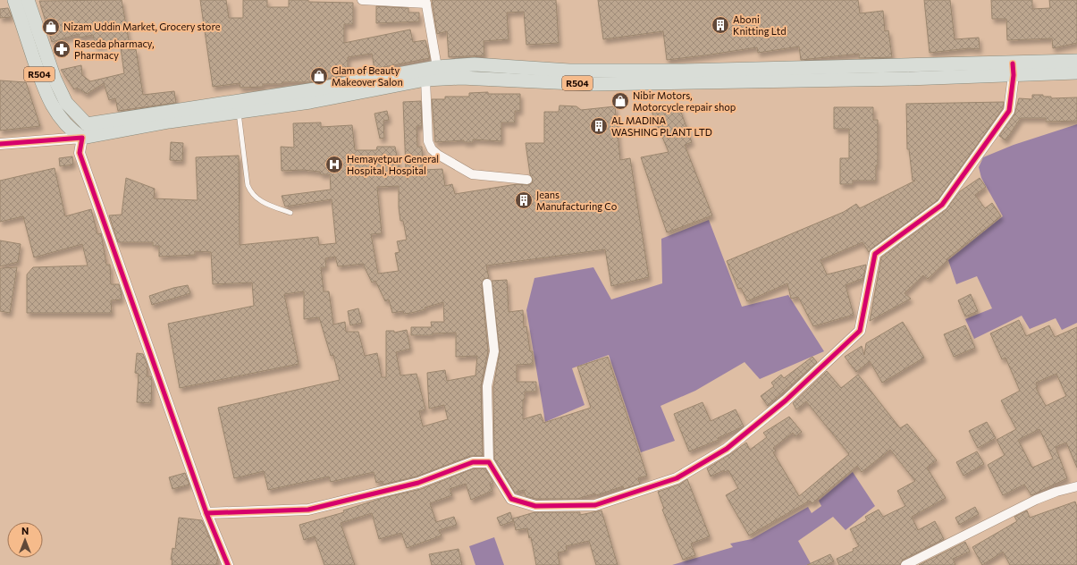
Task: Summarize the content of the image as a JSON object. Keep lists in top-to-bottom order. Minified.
{"streets":{"main road":["R504"]},"places":{"building":["Aboni Knitting Ltd","AL MADINA WASHING PLANT LTD","Jeans Manufacturing Co"],"shop":["Nizam Uddin Market, Grocery store","Glam of Beauty Makeover Salon","Nibir Motors, Motorcycle repair shop"],"pharmacy":["Raseda pharmacy, Pharmacy"],"hospital":["Hemayetpur General Hospital, Hospital"]},"north":"top"}
